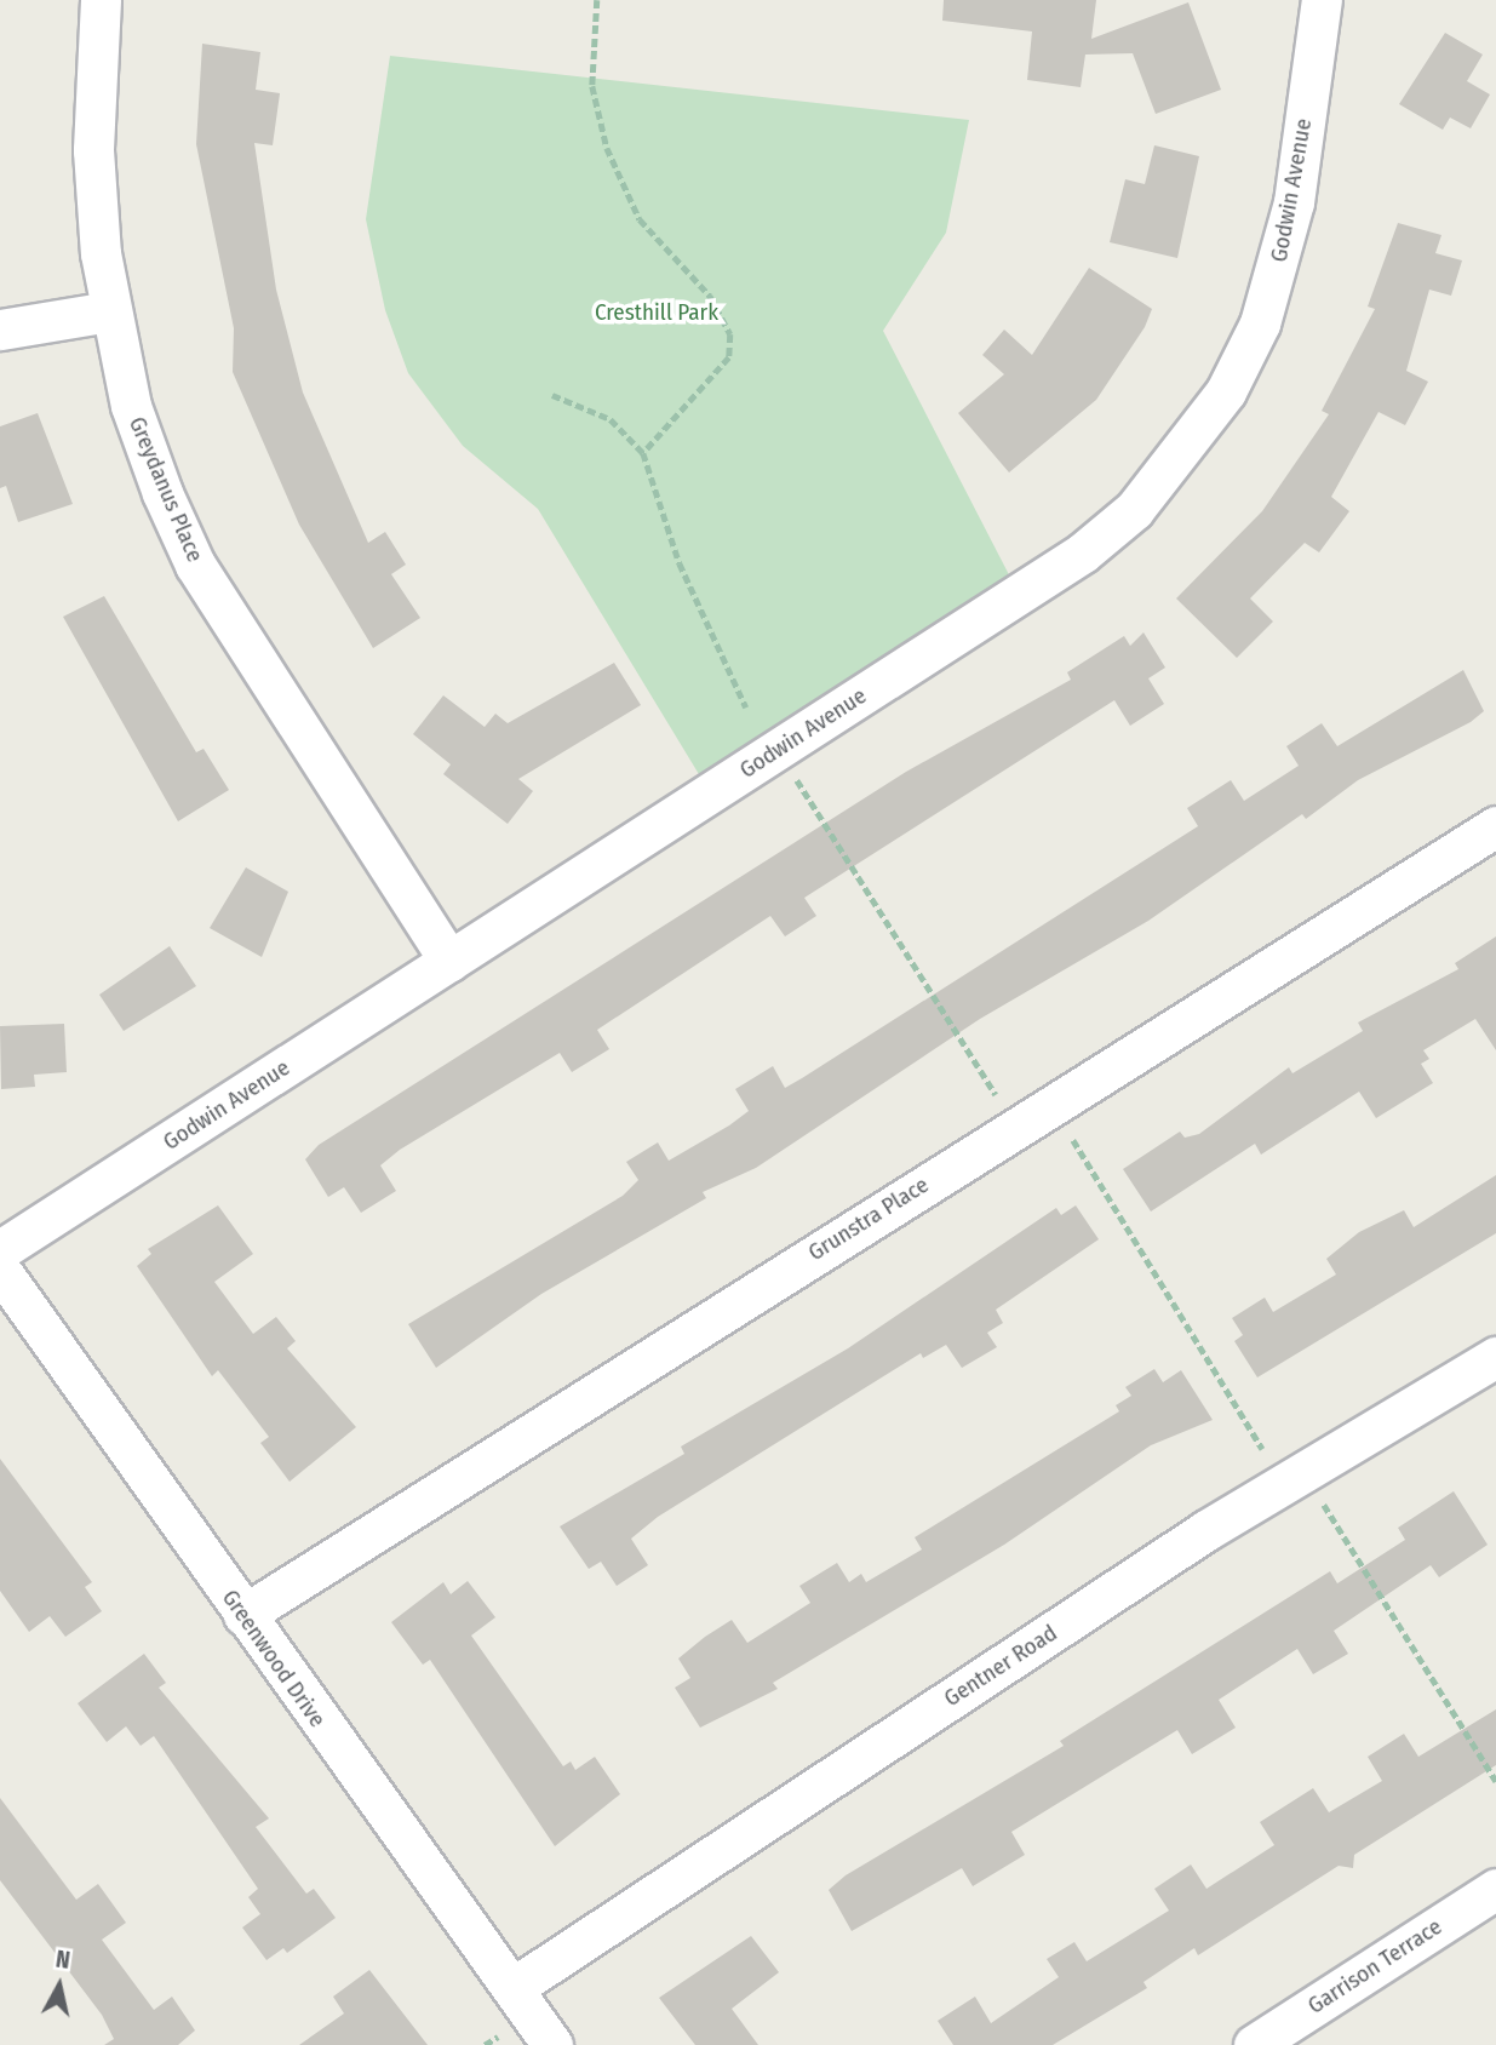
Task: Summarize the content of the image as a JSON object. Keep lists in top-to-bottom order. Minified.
{"streets":{"street":["Godwin Avenue","Greydanus Place","Grunstra Place","Greenwood Drive","Gentner Road","Garrison Terrace"]},"crossings":[["Godwin Avenue","Greydanus Place"],["Grunstra Place","Greenwood Drive"],["Greenwood Drive","Gentner Road"]],"parks":["Cresthill Park"],"north":"top"}
